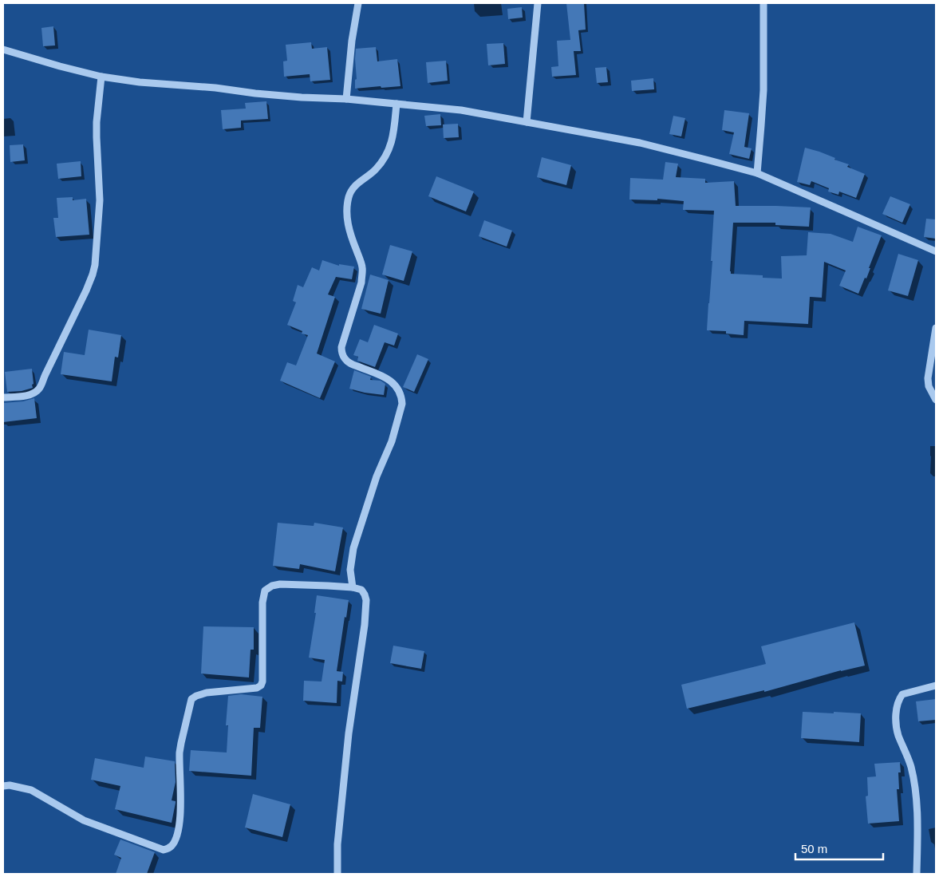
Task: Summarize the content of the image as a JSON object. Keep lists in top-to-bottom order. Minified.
{"scale_bar":"50 m"}
